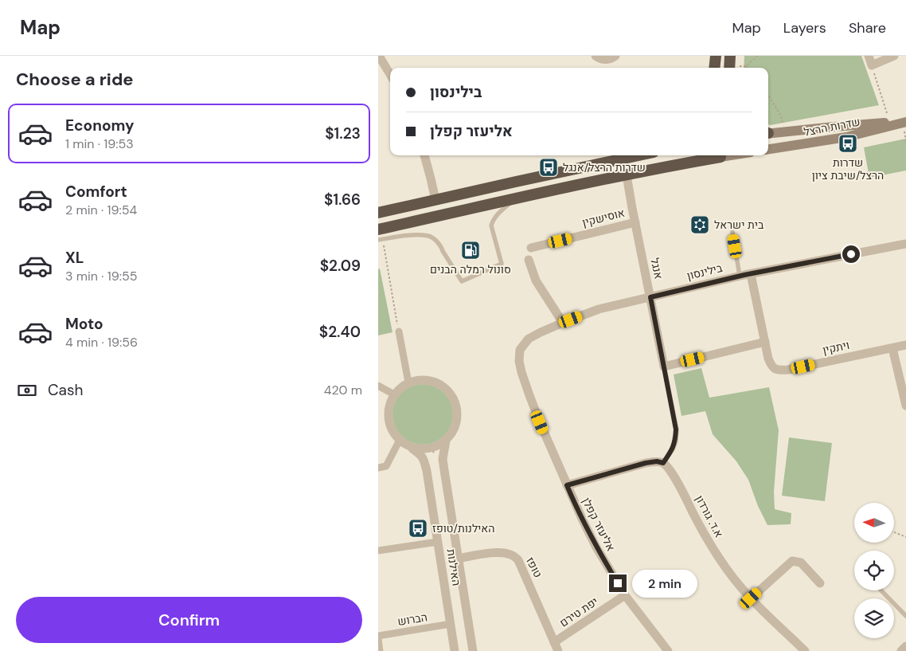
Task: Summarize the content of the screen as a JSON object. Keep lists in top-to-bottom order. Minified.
{"streets":{"main road":["שדרות הרצל"],"street":["אוסישקין","אנגל","בילינסון","ויתקין","א.ד. גורדון","אליעזר קפלן","האילנות","טופז","יפת טירם","הברוש"]},"crossings":[["אוסישקין","אנגל"],["אנגל","בילינסון"],["אנגל","א.ד. גורדון"],["בילינסון","ויתקין"],["בילינסון","אליעזר קפלן"],["אליעזר קפלן","יפת טירם"],["האילנות","טופז"],["האילנות","הברוש"],["טופז","יפת טירם"]],"places":{"bus stop":["שדרות הרצל/שיבת ציון","שדרות הרצל/אנגל","האילנות/טופז"],"synagogue":["בית ישראל"],"fuel station":["סונול רמלה הבנים"]},"north":"left","page":{"header":"Map","nav":["Map","Layers","Share"],"heading":"Choose a ride","banner":["בילינסון","אליעזר קפלן"],"list":[{"name":"Economy","note":"1 min · 19:53","value":"$1.23"},{"name":"Comfort","note":"2 min · 19:54","value":"$1.66"},{"name":"XL","note":"3 min · 19:55","value":"$2.09"},{"name":"Moto","note":"4 min · 19:56","value":"$2.40"}],"pay":["Cash","420 m"],"bubble":"2 min","buttons":"Confirm"}}
